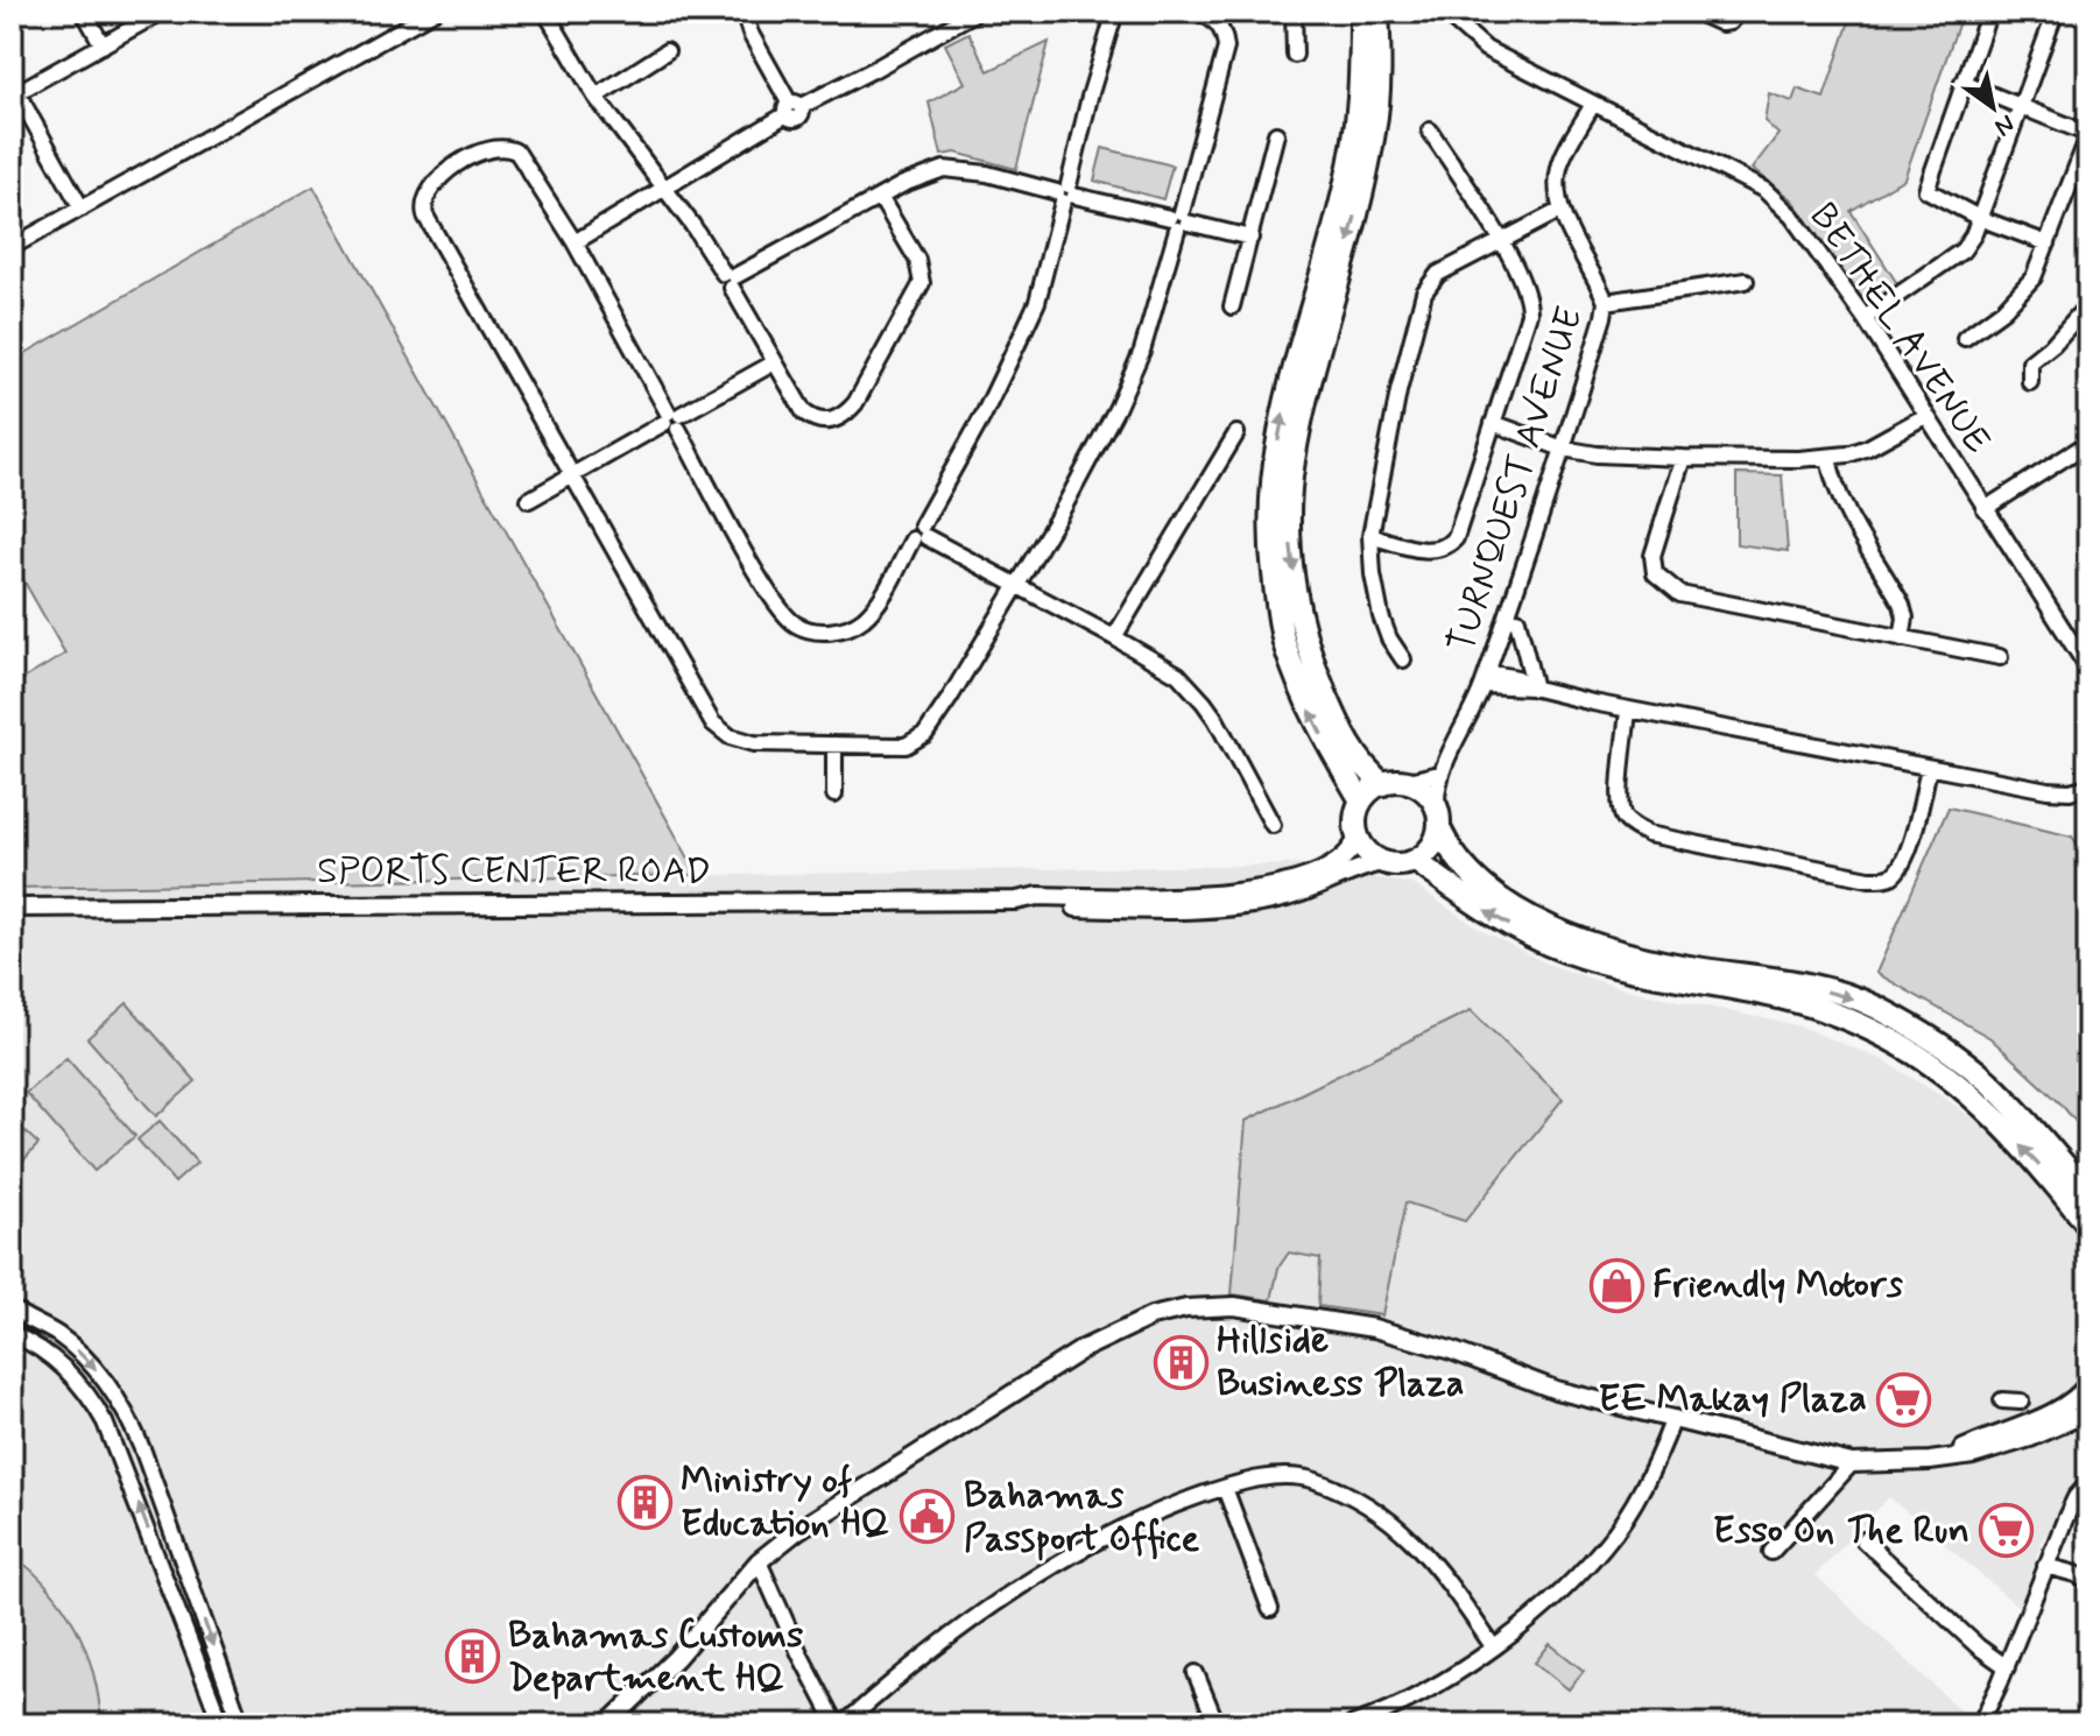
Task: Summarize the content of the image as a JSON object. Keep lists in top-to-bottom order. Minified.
{"streets":{"main road":["SPORTS CENTER ROAD"],"street":["BETHEL AVENUE","TURNQUEST AVENUE"]},"crossings":[["BETHEL AVENUE","TURNQUEST AVENUE"]],"places":{"shop":["Friendly Motors"],"building":["Hillside Business Plaza","Ministry of Education HQ","Bahamas Customs Department HQ"],"supermarket":["EE Makay Plaza","Esso On The Run"],"public building":["Bahamas Passport Office"]},"north":"bottom right"}
